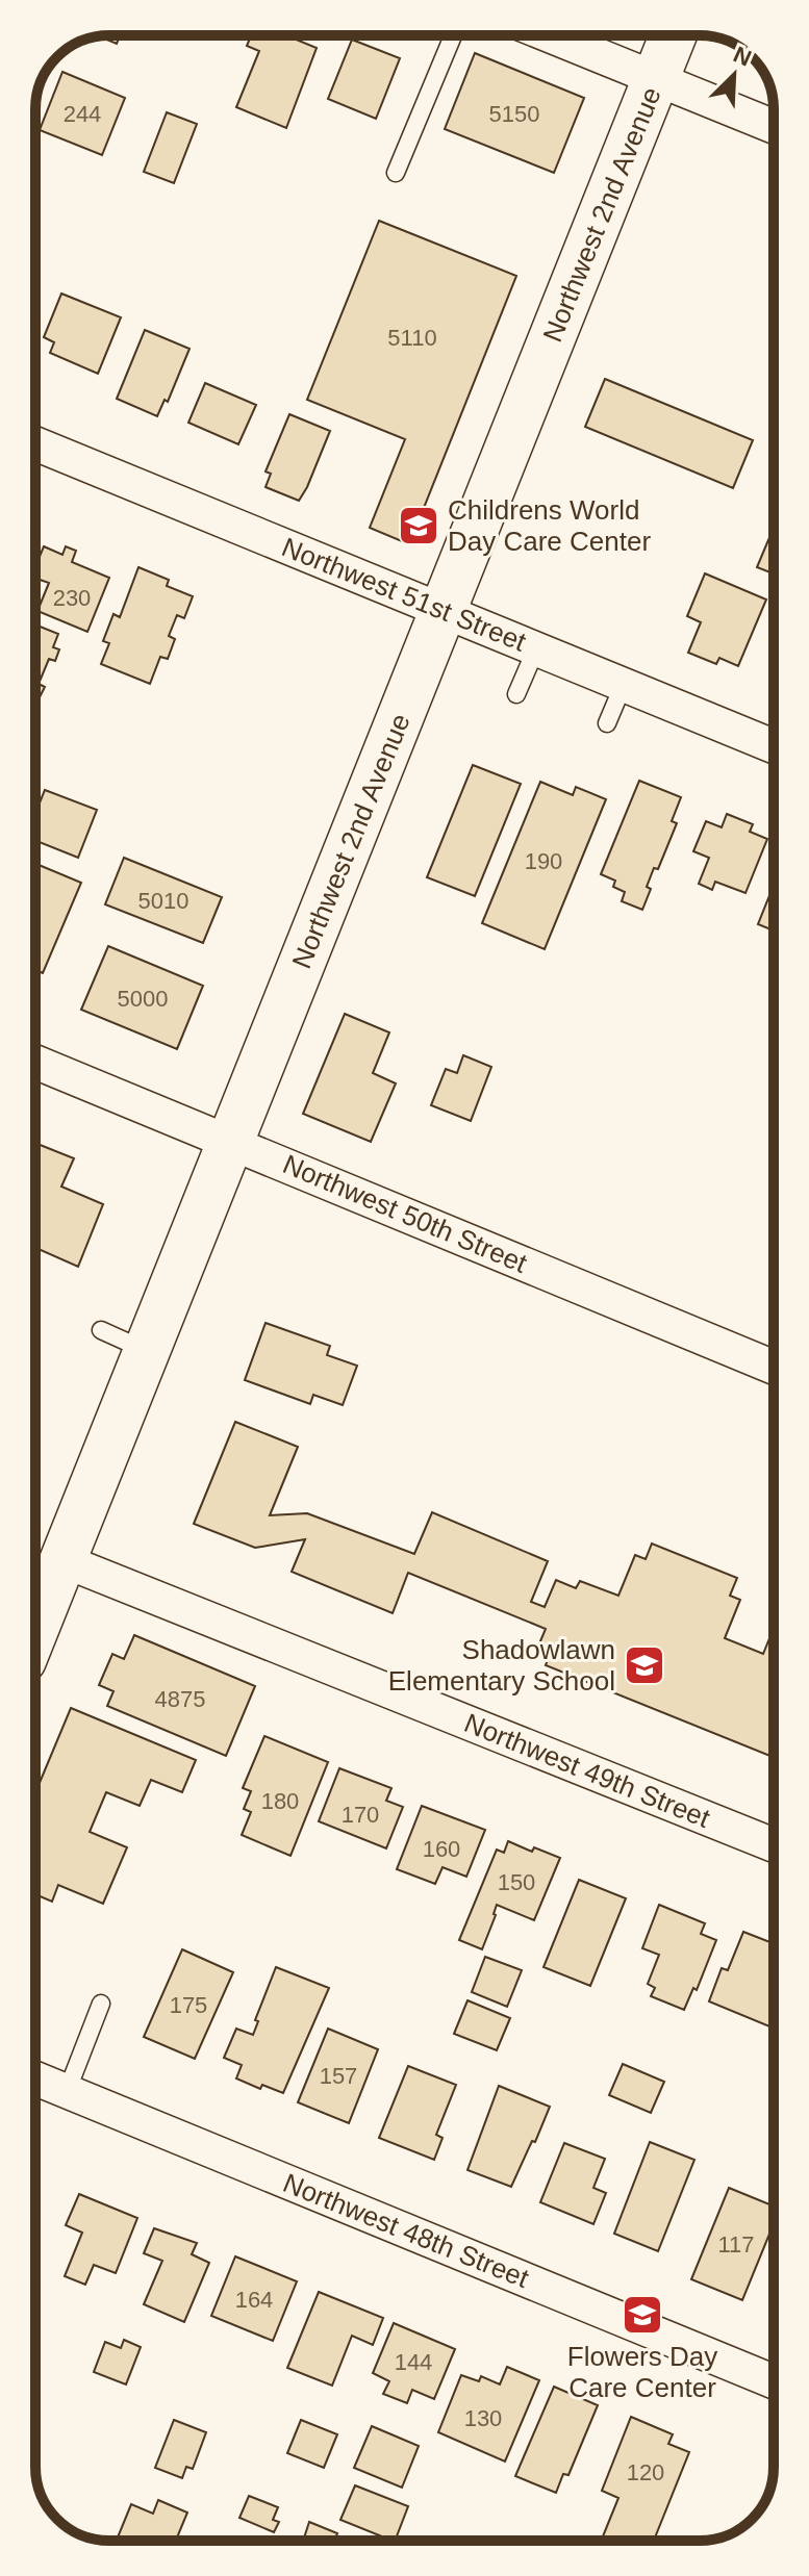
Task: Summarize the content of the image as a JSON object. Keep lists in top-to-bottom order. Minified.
{"streets":{"street":["Northwest 2nd Avenue","Northwest 51st Street","Northwest 50th Street","Northwest 49th Street","Northwest 48th Street"]},"crossings":[["Northwest 2nd Avenue","Northwest 51st Street"],["Northwest 2nd Avenue","Northwest 50th Street"],["Northwest 2nd Avenue","Northwest 49th Street"]],"places":{"school or university":["Childrens World Day Care Center","Shadowlawn Elementary School","Flowers Day Care Center"]},"house_numbers":["244","5150","5110","230","190","5010","5000","4875","180","170","160","150","175","157","117","164","144","130","120"],"north":"top right"}
